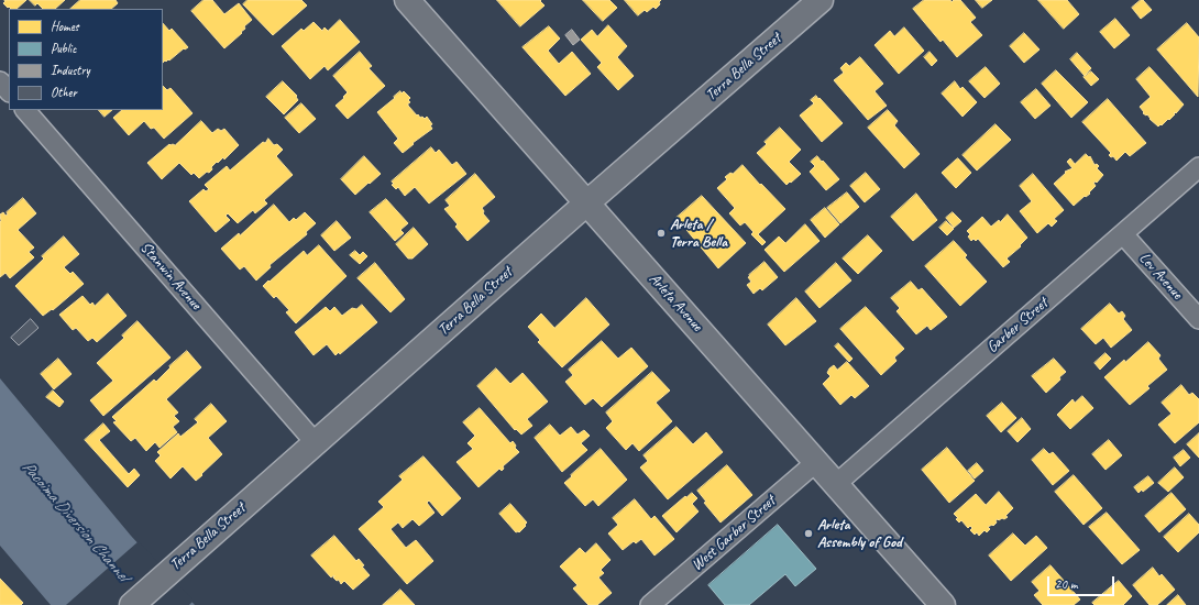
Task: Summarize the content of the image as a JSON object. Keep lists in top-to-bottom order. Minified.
{"streets":{"main road":["Terra Bella Street","Arleta Avenue"],"street":["Stanwin Avenue","Lev Avenue","Garber Street","West Garber Street"]},"crossings":[["Terra Bella Street","Stanwin Avenue"],["Terra Bella Street","Arleta Avenue"],["Lev Avenue","Garber Street"],["Arleta Avenue","Garber Street"],["Arleta Avenue","West Garber Street"]],"water":["Pacoima Diversion Channel"],"places":["Arleta / Terra Bella","Arleta Assembly of God"],"legend":["Homes","Public","Industry","Other"],"scale_bar":"20 m"}
